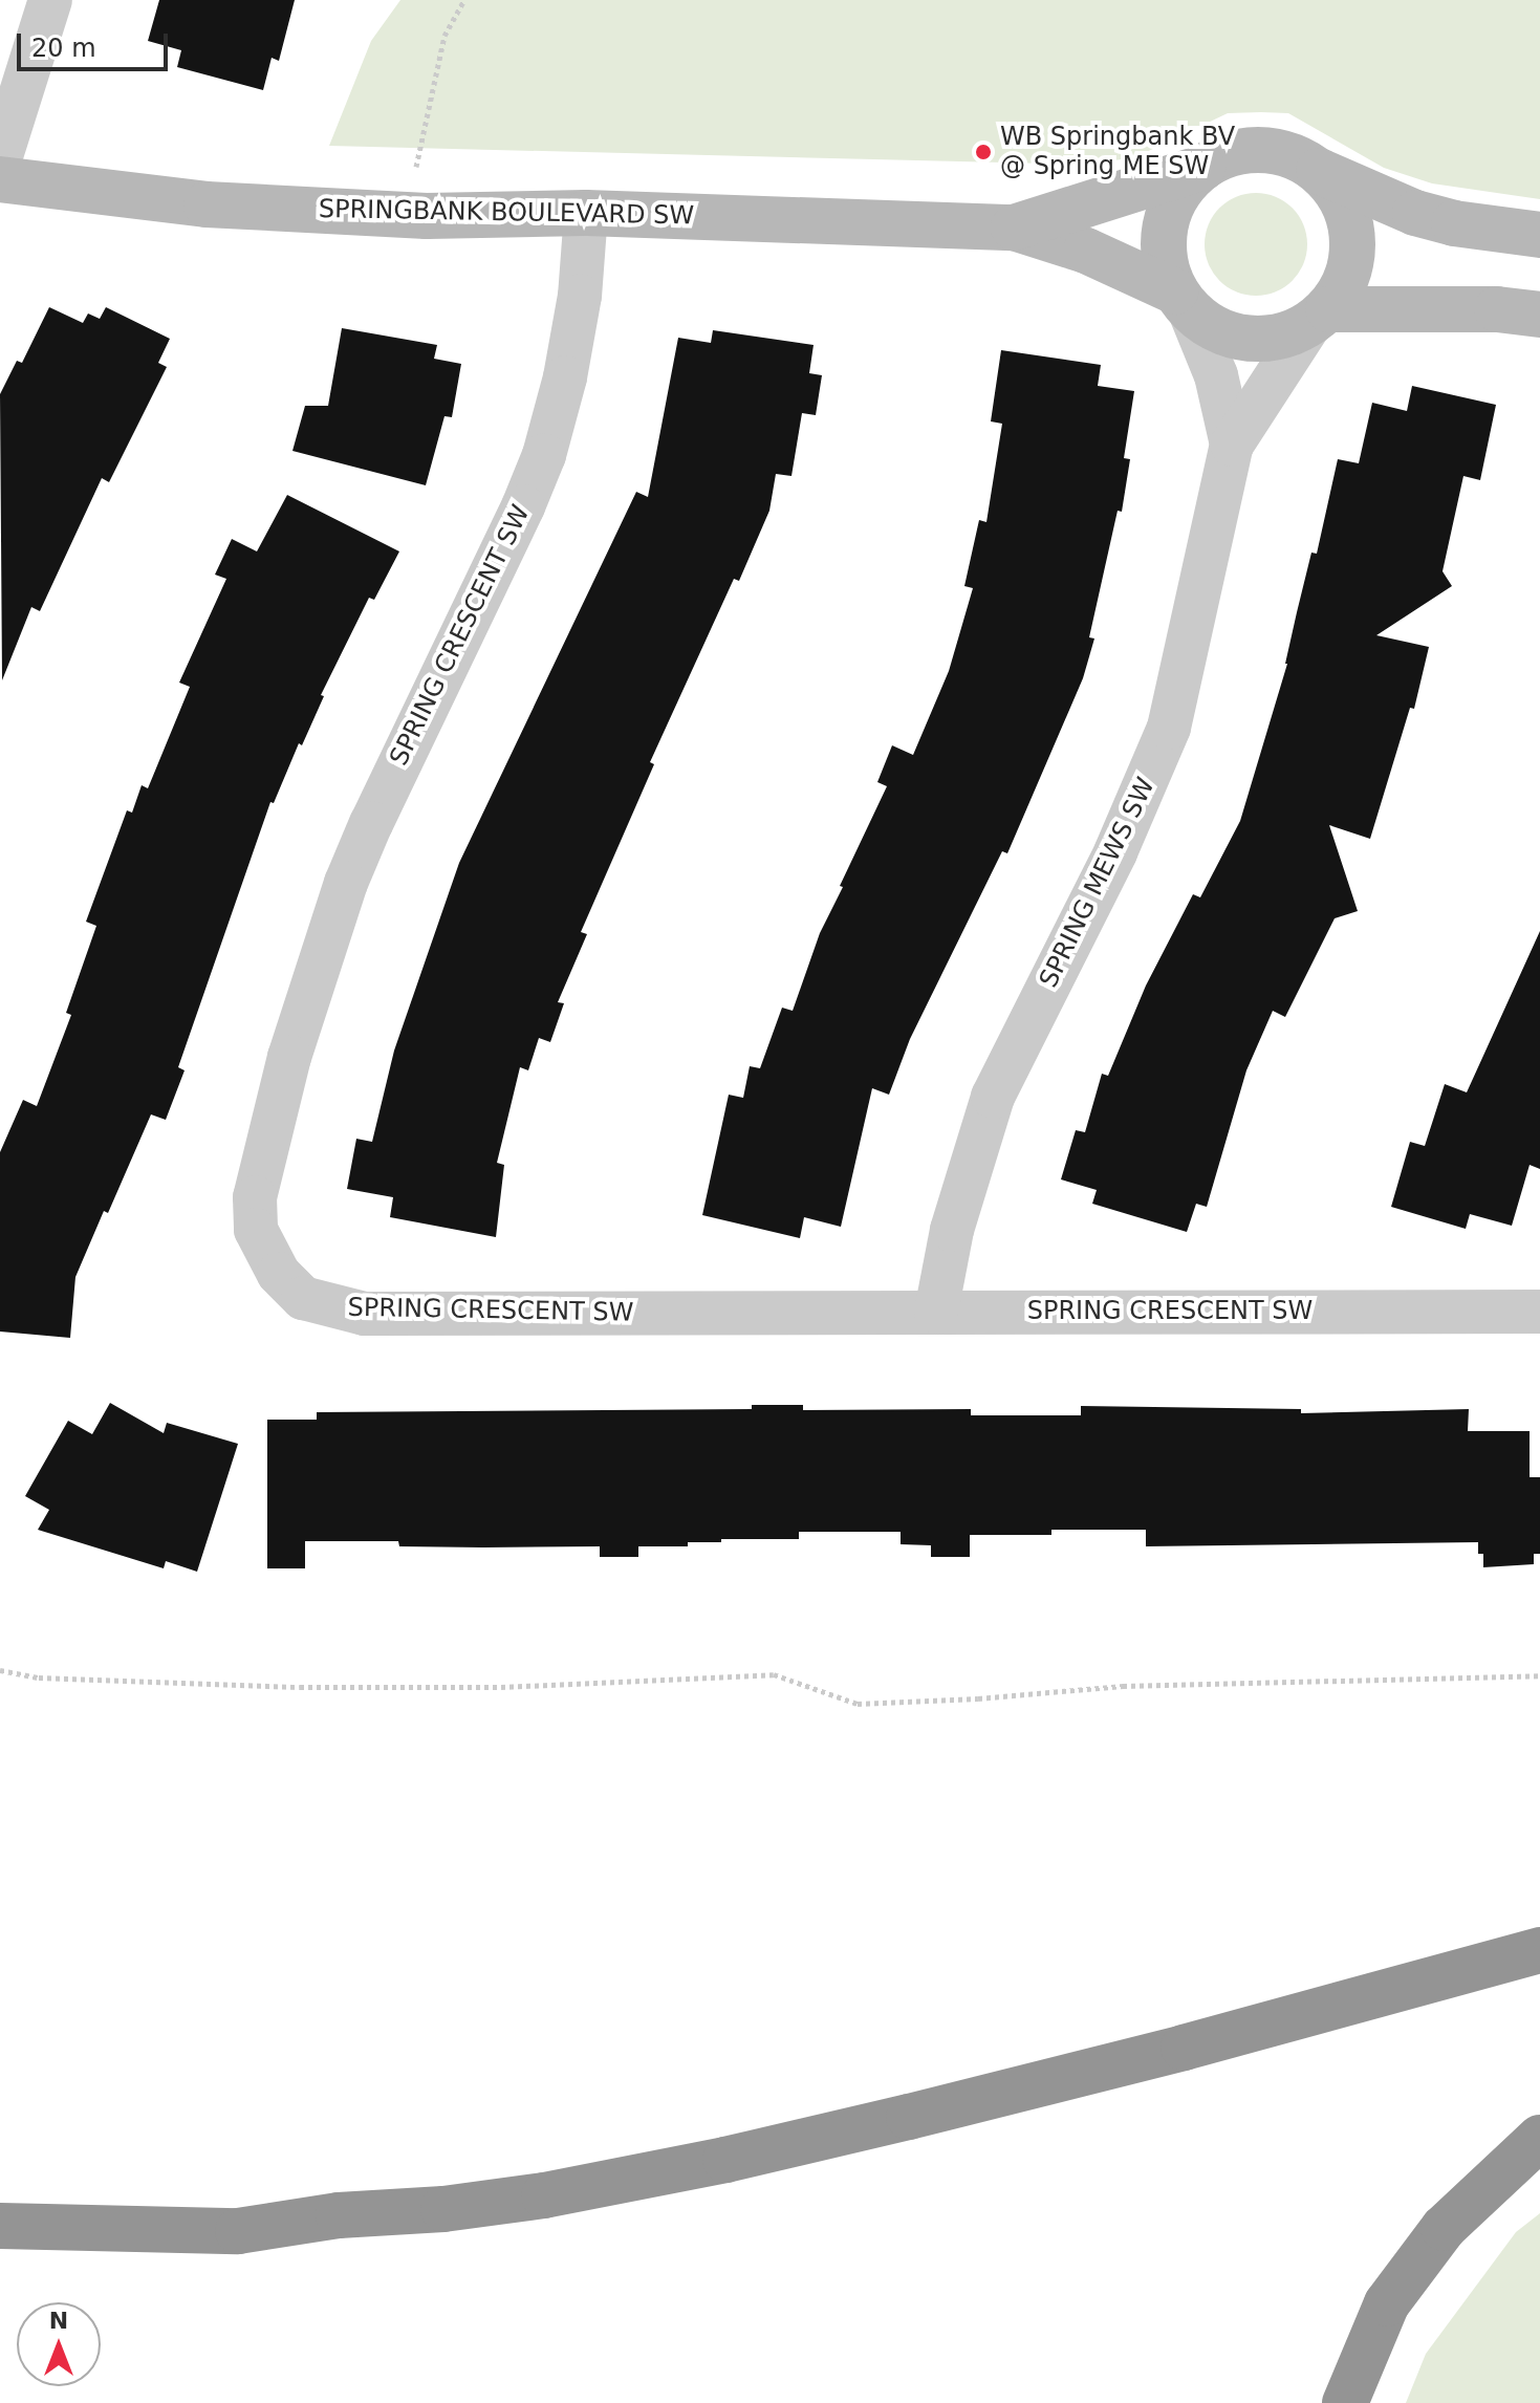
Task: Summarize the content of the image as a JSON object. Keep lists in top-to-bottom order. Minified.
{"streets":{"street":["SPRINGBANK BOULEVARD SW","SPRING CRESCENT SW","SPRING MEWS SW"]},"crossings":[["SPRINGBANK BOULEVARD SW","SPRING CRESCENT SW"],["SPRINGBANK BOULEVARD SW","SPRING MEWS SW"],["SPRING CRESCENT SW","SPRING MEWS SW"]],"places":["WB Springbank BV @ Spring ME SW"],"scale_bar":"20 m","north":"top"}
